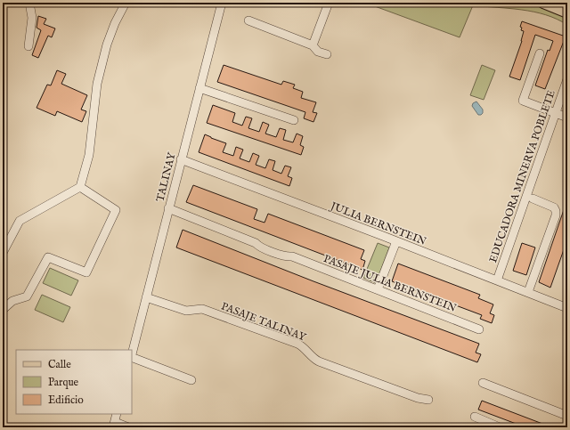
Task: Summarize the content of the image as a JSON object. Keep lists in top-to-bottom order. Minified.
{"streets":{"street":["EDUCADORA MINERVA POBLETE","TALINAY","JULIA BERNSTEIN","PASAJE JULIA BERNSTEIN","PASAJE TALINAY"]},"crossings":[["EDUCADORA MINERVA POBLETE","JULIA BERNSTEIN"],["TALINAY","JULIA BERNSTEIN"],["TALINAY","PASAJE JULIA BERNSTEIN"],["TALINAY","PASAJE TALINAY"]],"legend":["Calle","Parque","Edificio"]}
